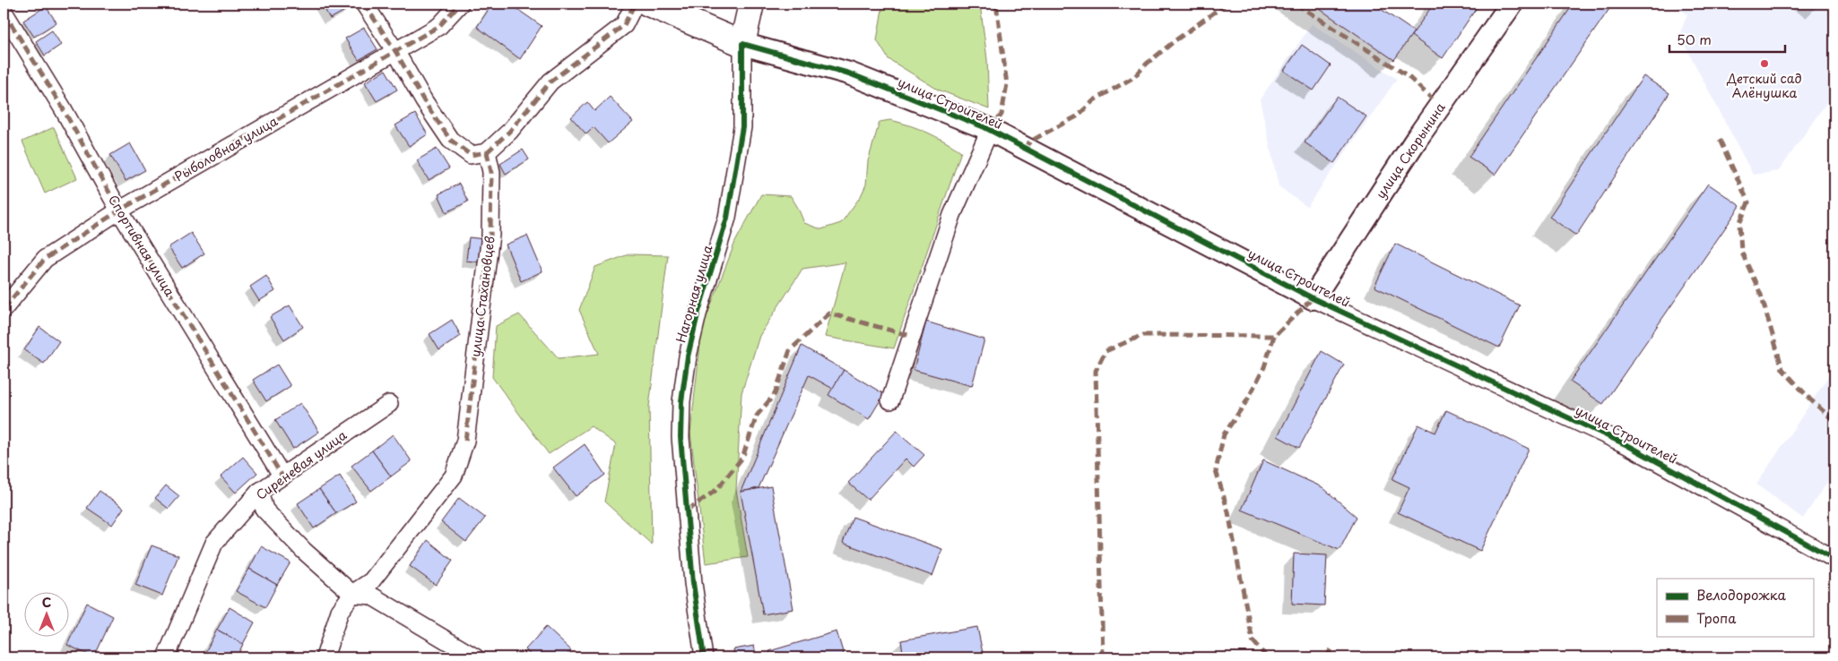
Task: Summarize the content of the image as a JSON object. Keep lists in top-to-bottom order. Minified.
{"streets":{"main road":["улица Строителей"],"street":["Рыболовная улица","улица Скорынина","Спортивная улица","Нагорная улица","улица Стахановцев","Сиреневая улица"]},"crossings":[["улица Строителей","улица Скорынина"],["улица Строителей","Нагорная улица"],["Рыболовная улица","Спортивная улица"],["Спортивная улица","Сиреневая улица"]],"places":["Детский сад Алёнушка"],"legend":["Велодорожка","Тропа"],"scale_bar":"50 m","north":"top"}
